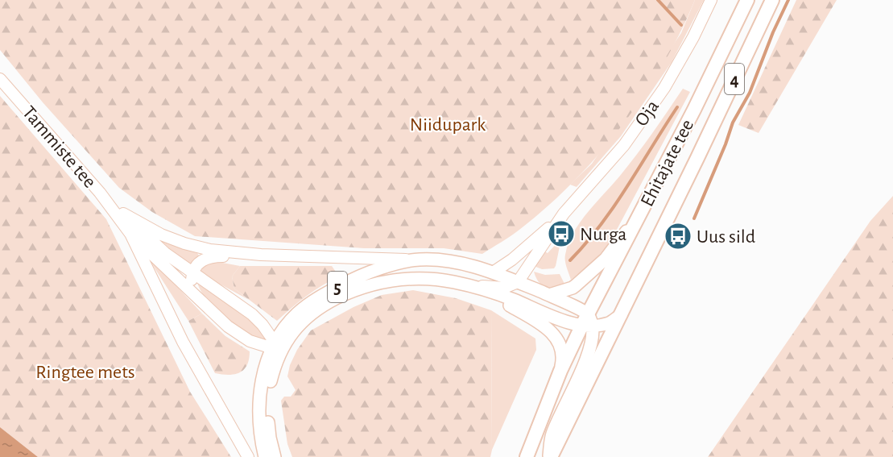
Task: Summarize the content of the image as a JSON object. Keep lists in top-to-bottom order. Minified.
{"streets":{"highway":["4","Ehitajate tee"],"main road":["Oja","Tammiste tee","5"]},"crossings":[["Oja","5"],["Ehitajate tee","5"]],"parks":["Niidupark","Ringtee mets"],"places":{"bus stop":["Nurga","Uus sild"]}}
